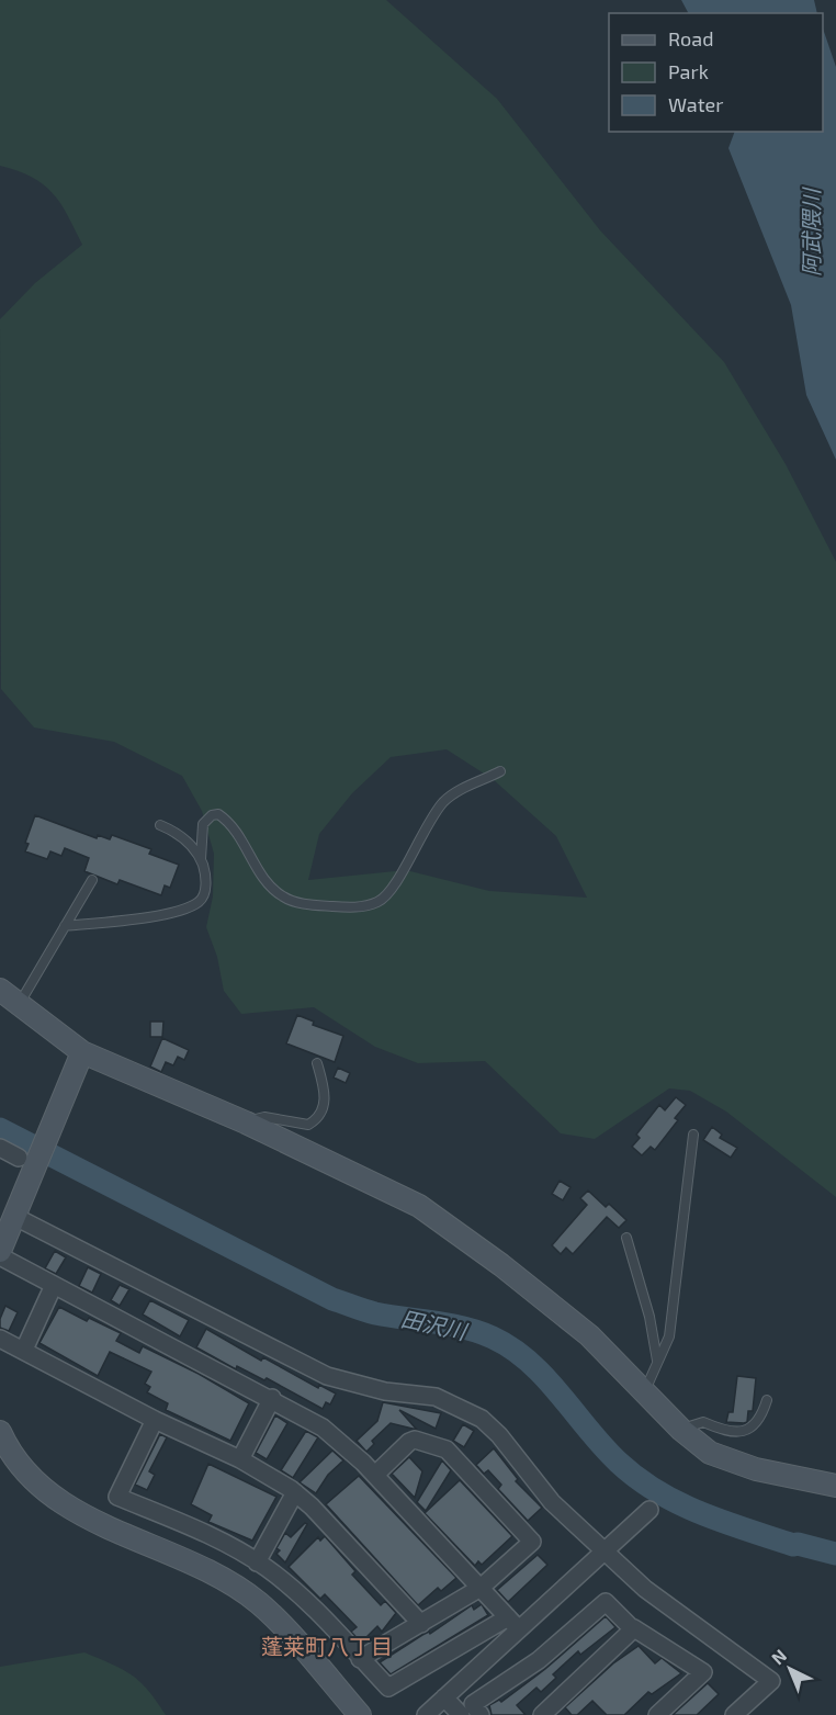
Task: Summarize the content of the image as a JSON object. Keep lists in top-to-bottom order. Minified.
{"districts":["蓬莱町八丁目"],"water":["阿武隈川","田沢川"],"legend":["Road","Park","Water"],"north":"top left"}
